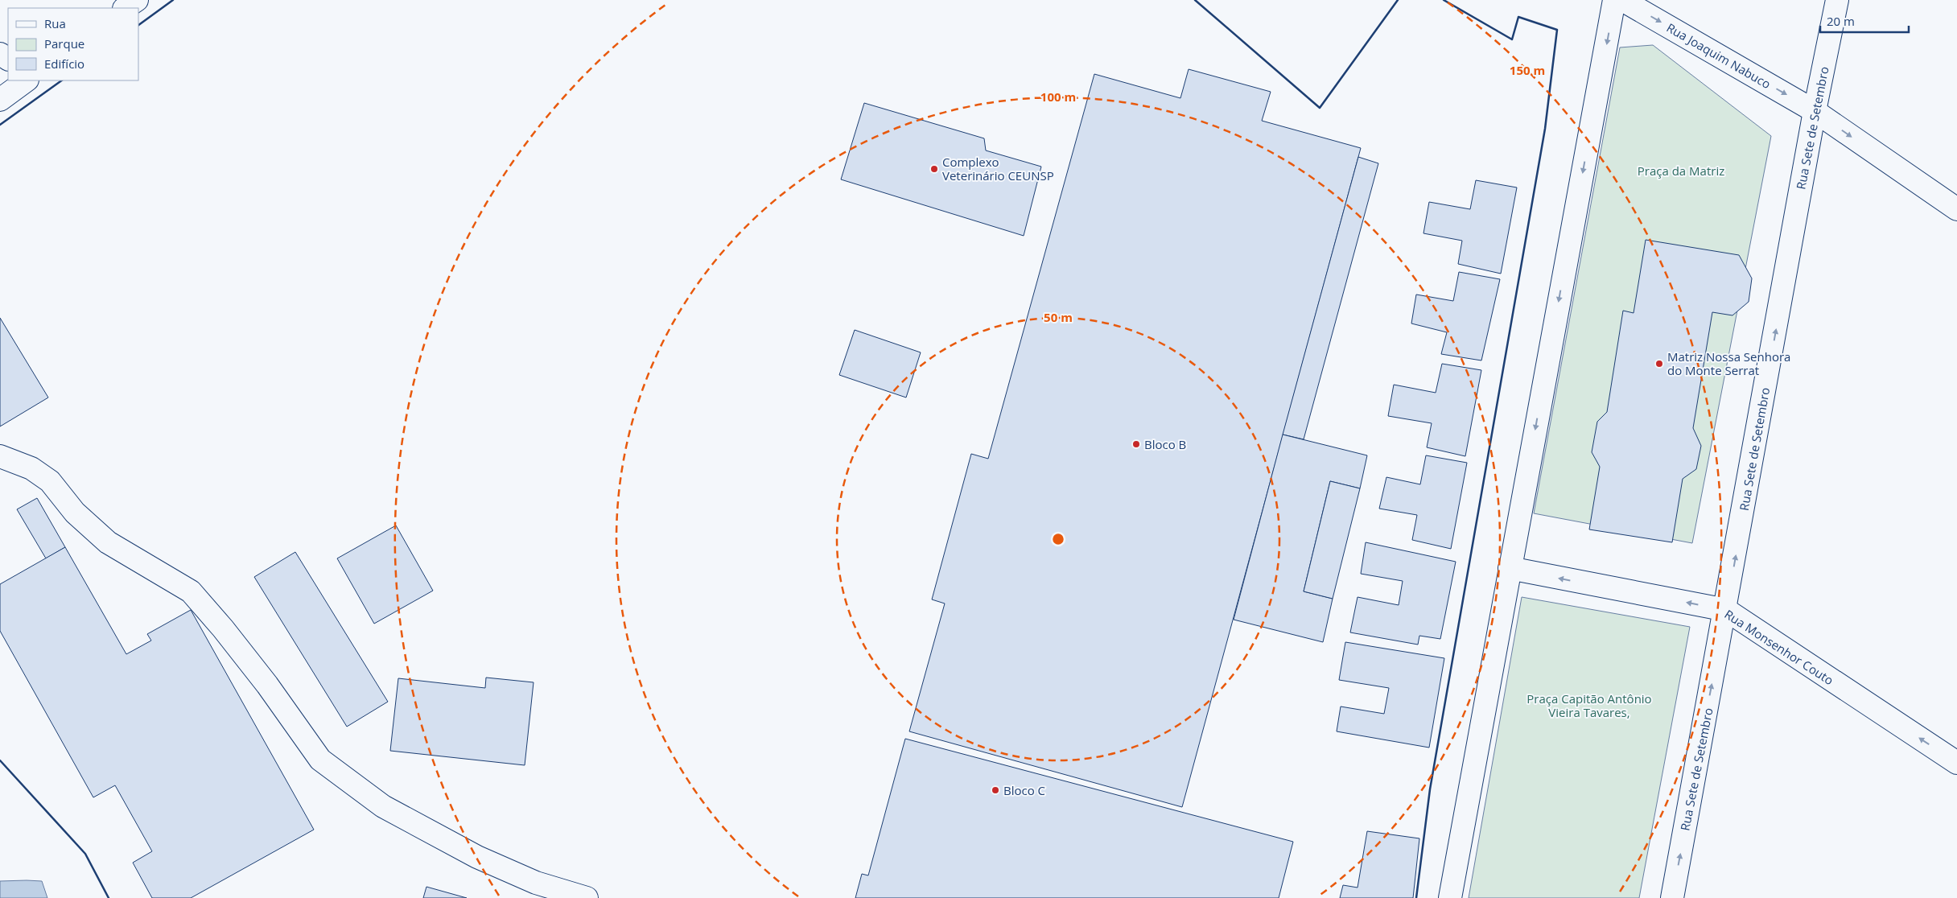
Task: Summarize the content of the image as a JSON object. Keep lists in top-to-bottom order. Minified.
{"streets":{"street":["Rua Joaquim Nabuco","Rua Sete de Setembro","Rua Monsenhor Couto"]},"crossings":[["Rua Joaquim Nabuco","Rua Sete de Setembro"],["Rua Sete de Setembro","Rua Monsenhor Couto"]],"one_way":["Rua Joaquim Nabuco","Rua Sete de Setembro","Rua Monsenhor Couto"],"parks":["Praça da Matriz","Praça Capitão Antônio Vieira Tavares,"],"places":["Complexo Veterinário CEUNSP","Matriz Nossa Senhora do Monte Serrat","Bloco B","Bloco C"],"legend":["Rua","Parque","Edifício"],"scale_bar":"20 m","rings":["150 m","100 m","50 m"]}
